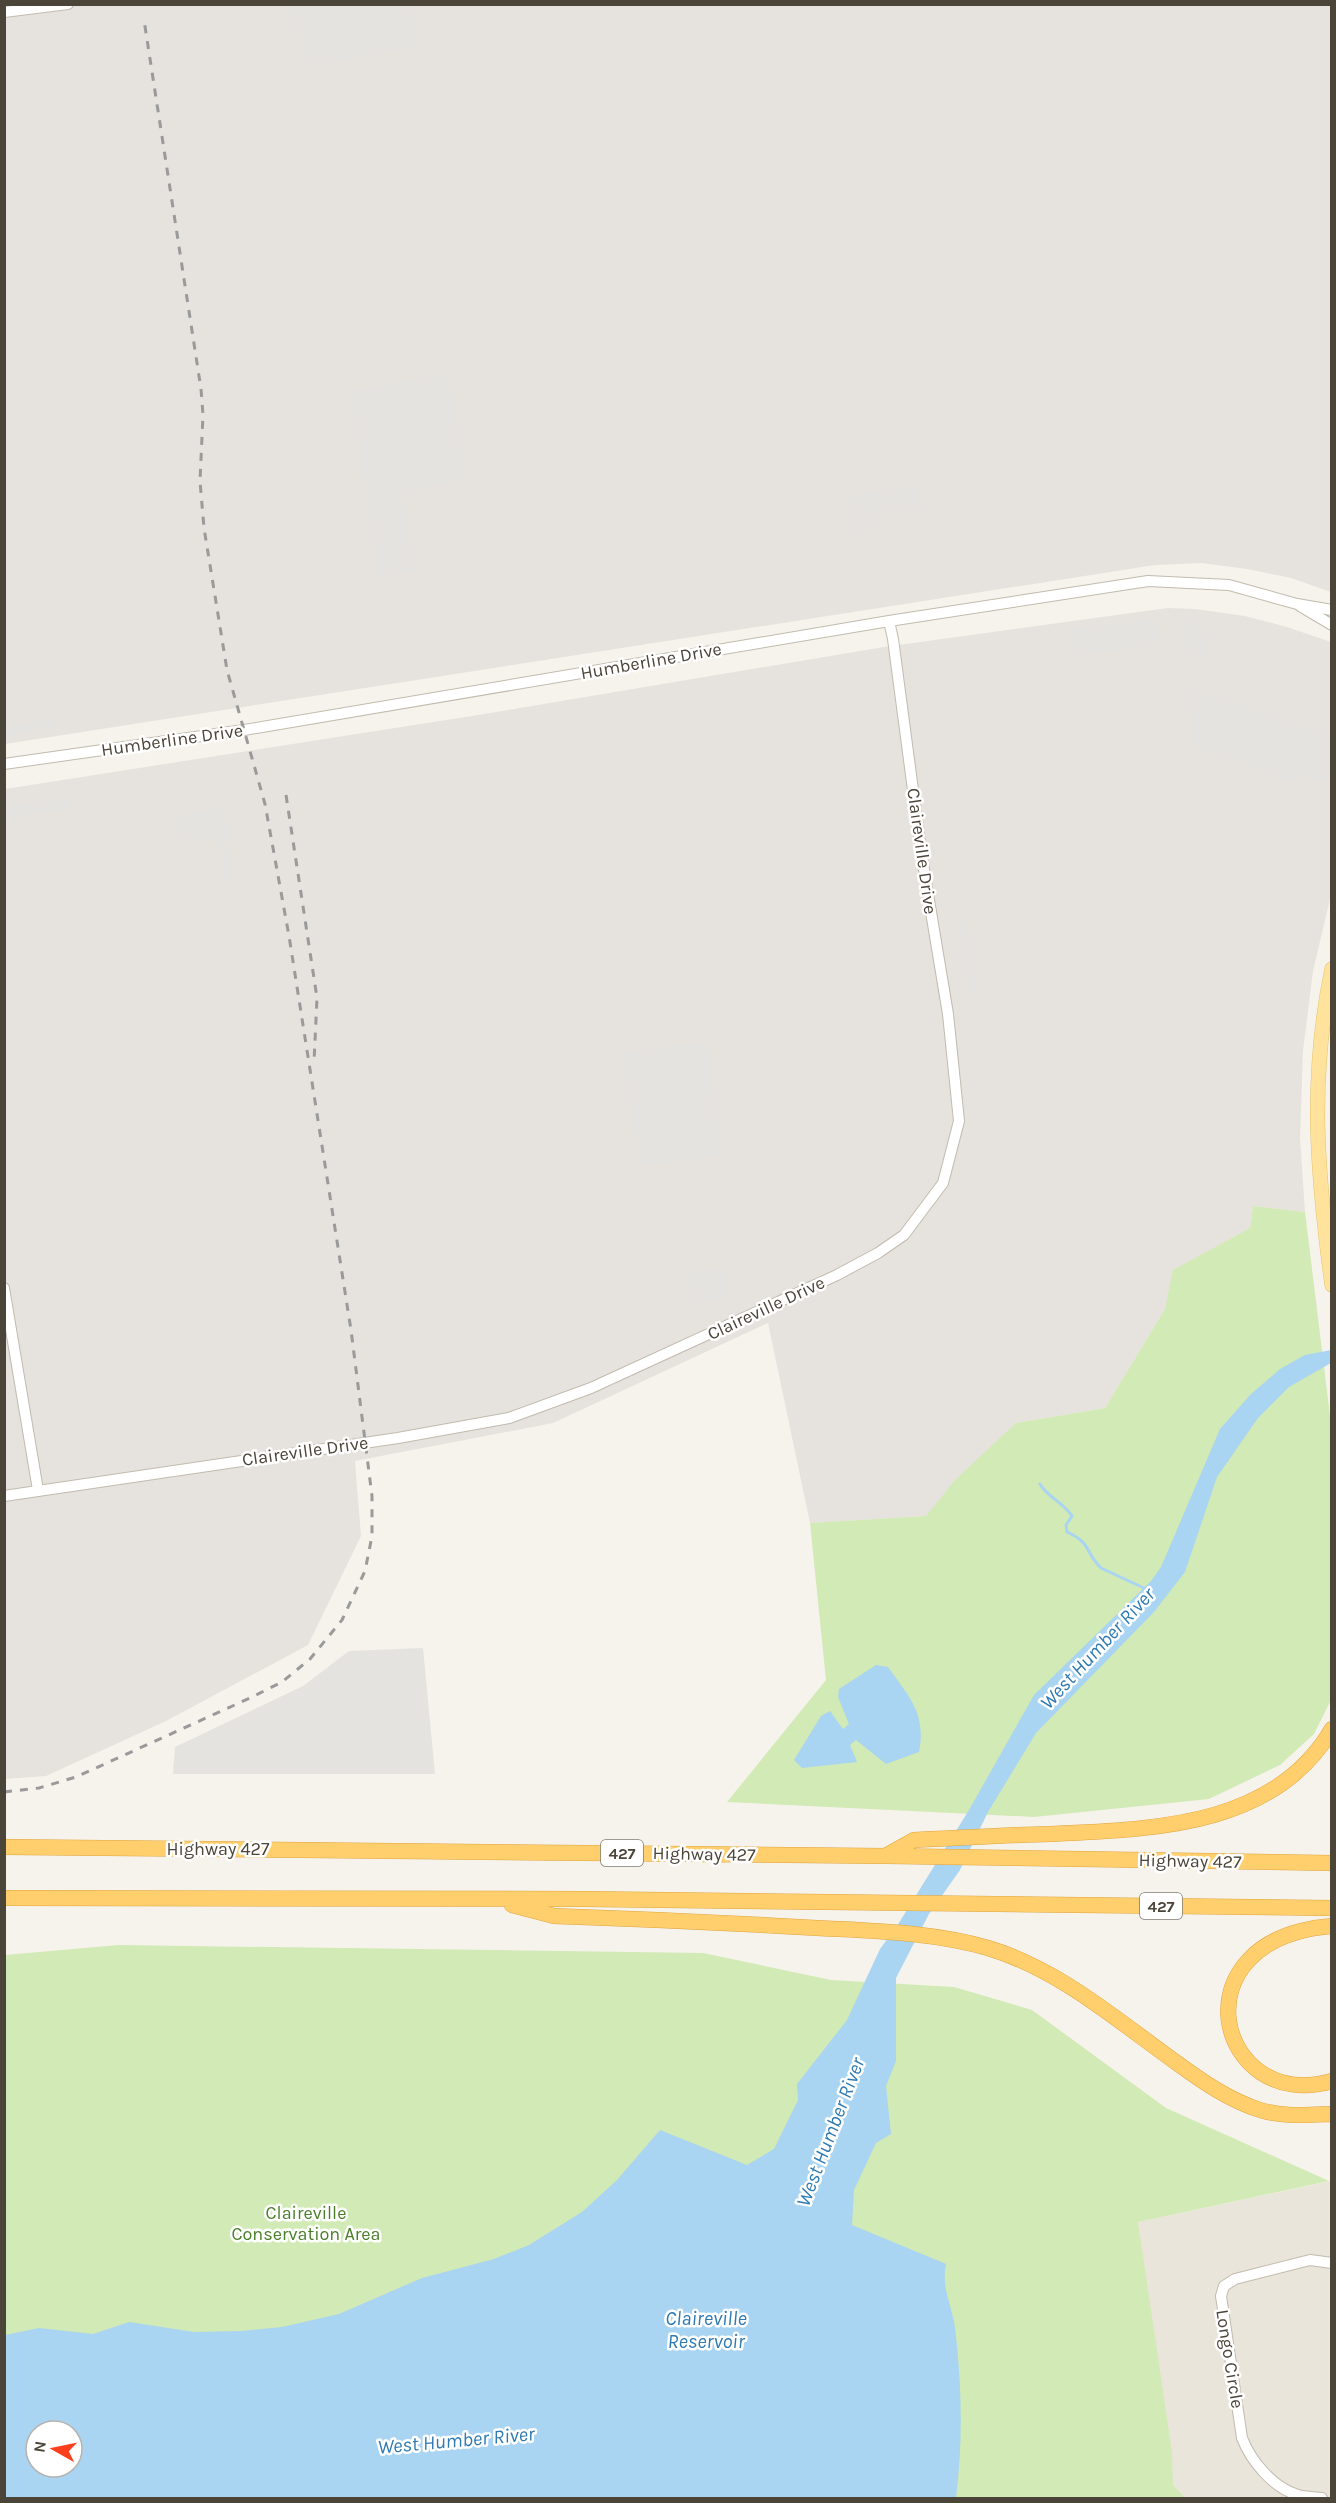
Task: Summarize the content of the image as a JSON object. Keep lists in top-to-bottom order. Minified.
{"streets":{"highway":["Highway 427","427"],"street":["Humberline Drive","Claireville Drive","Longo Circle"]},"crossings":[["Humberline Drive","Claireville Drive"]],"water":["West Humber River","Claireville Reservoir"],"parks":["Claireville Conservation Area"],"north":"left"}
